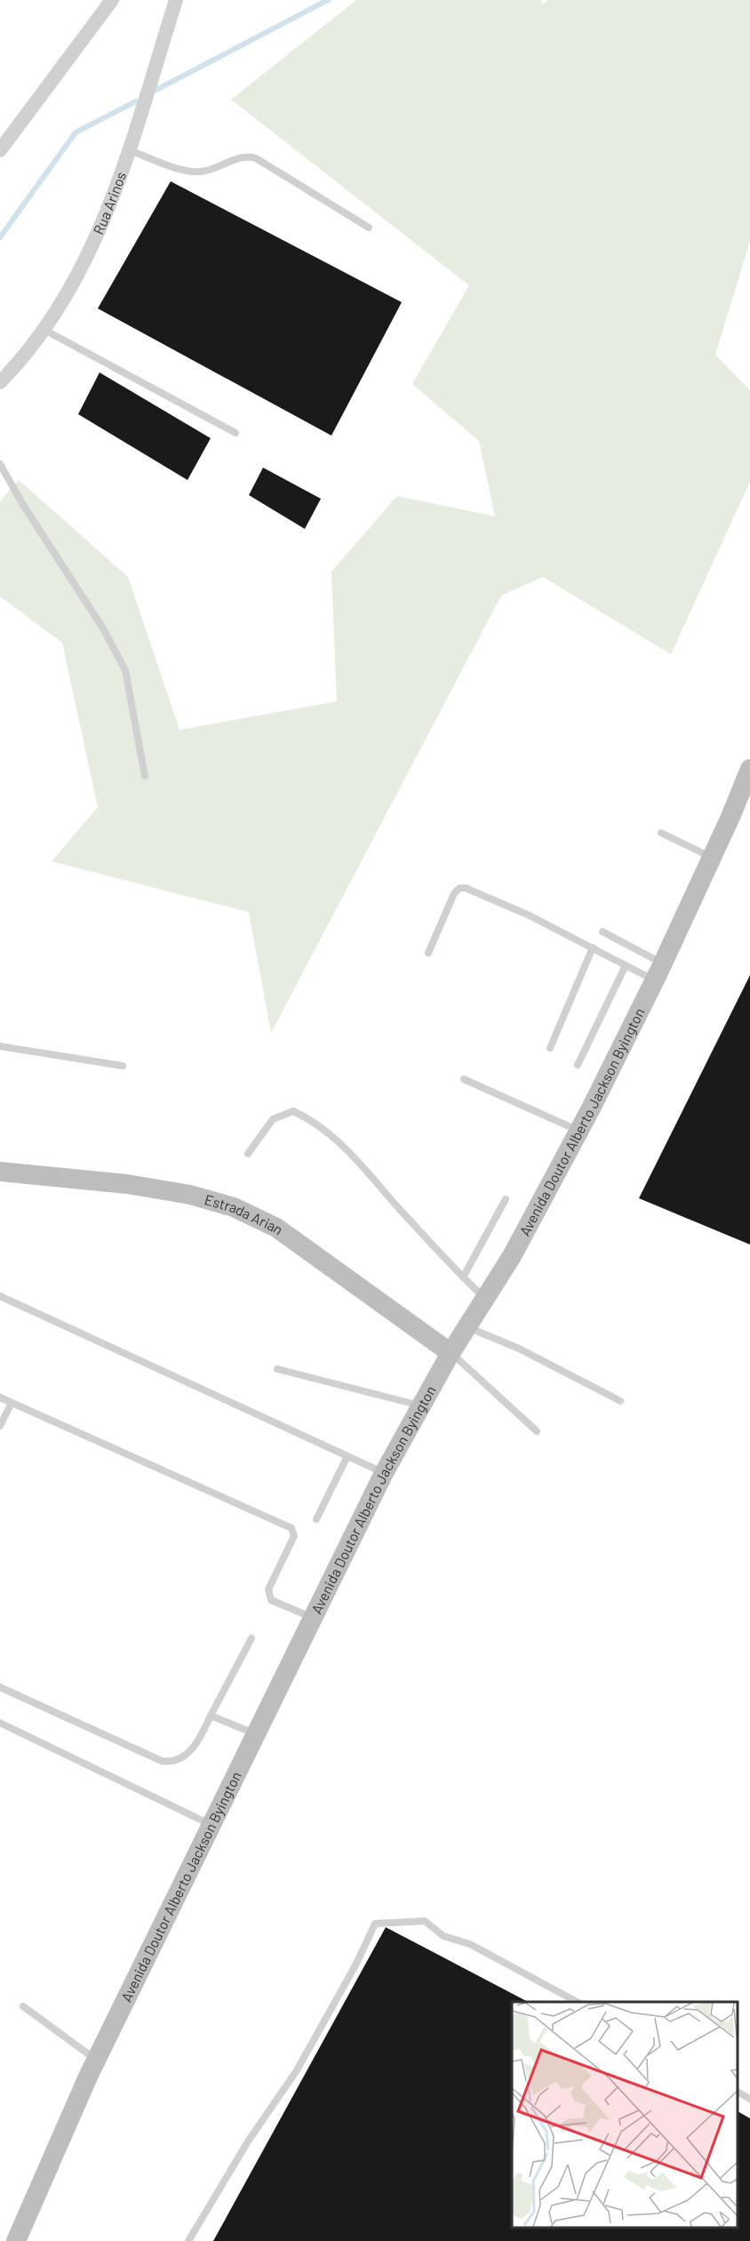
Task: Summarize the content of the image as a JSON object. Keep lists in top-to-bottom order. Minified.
{"streets":{"main road":["Avenida Doutor Alberto Jackson Byington","Estrada Arian"],"street":["Rua Arinos"]},"crossings":[["Avenida Doutor Alberto Jackson Byington","Estrada Arian"]]}
